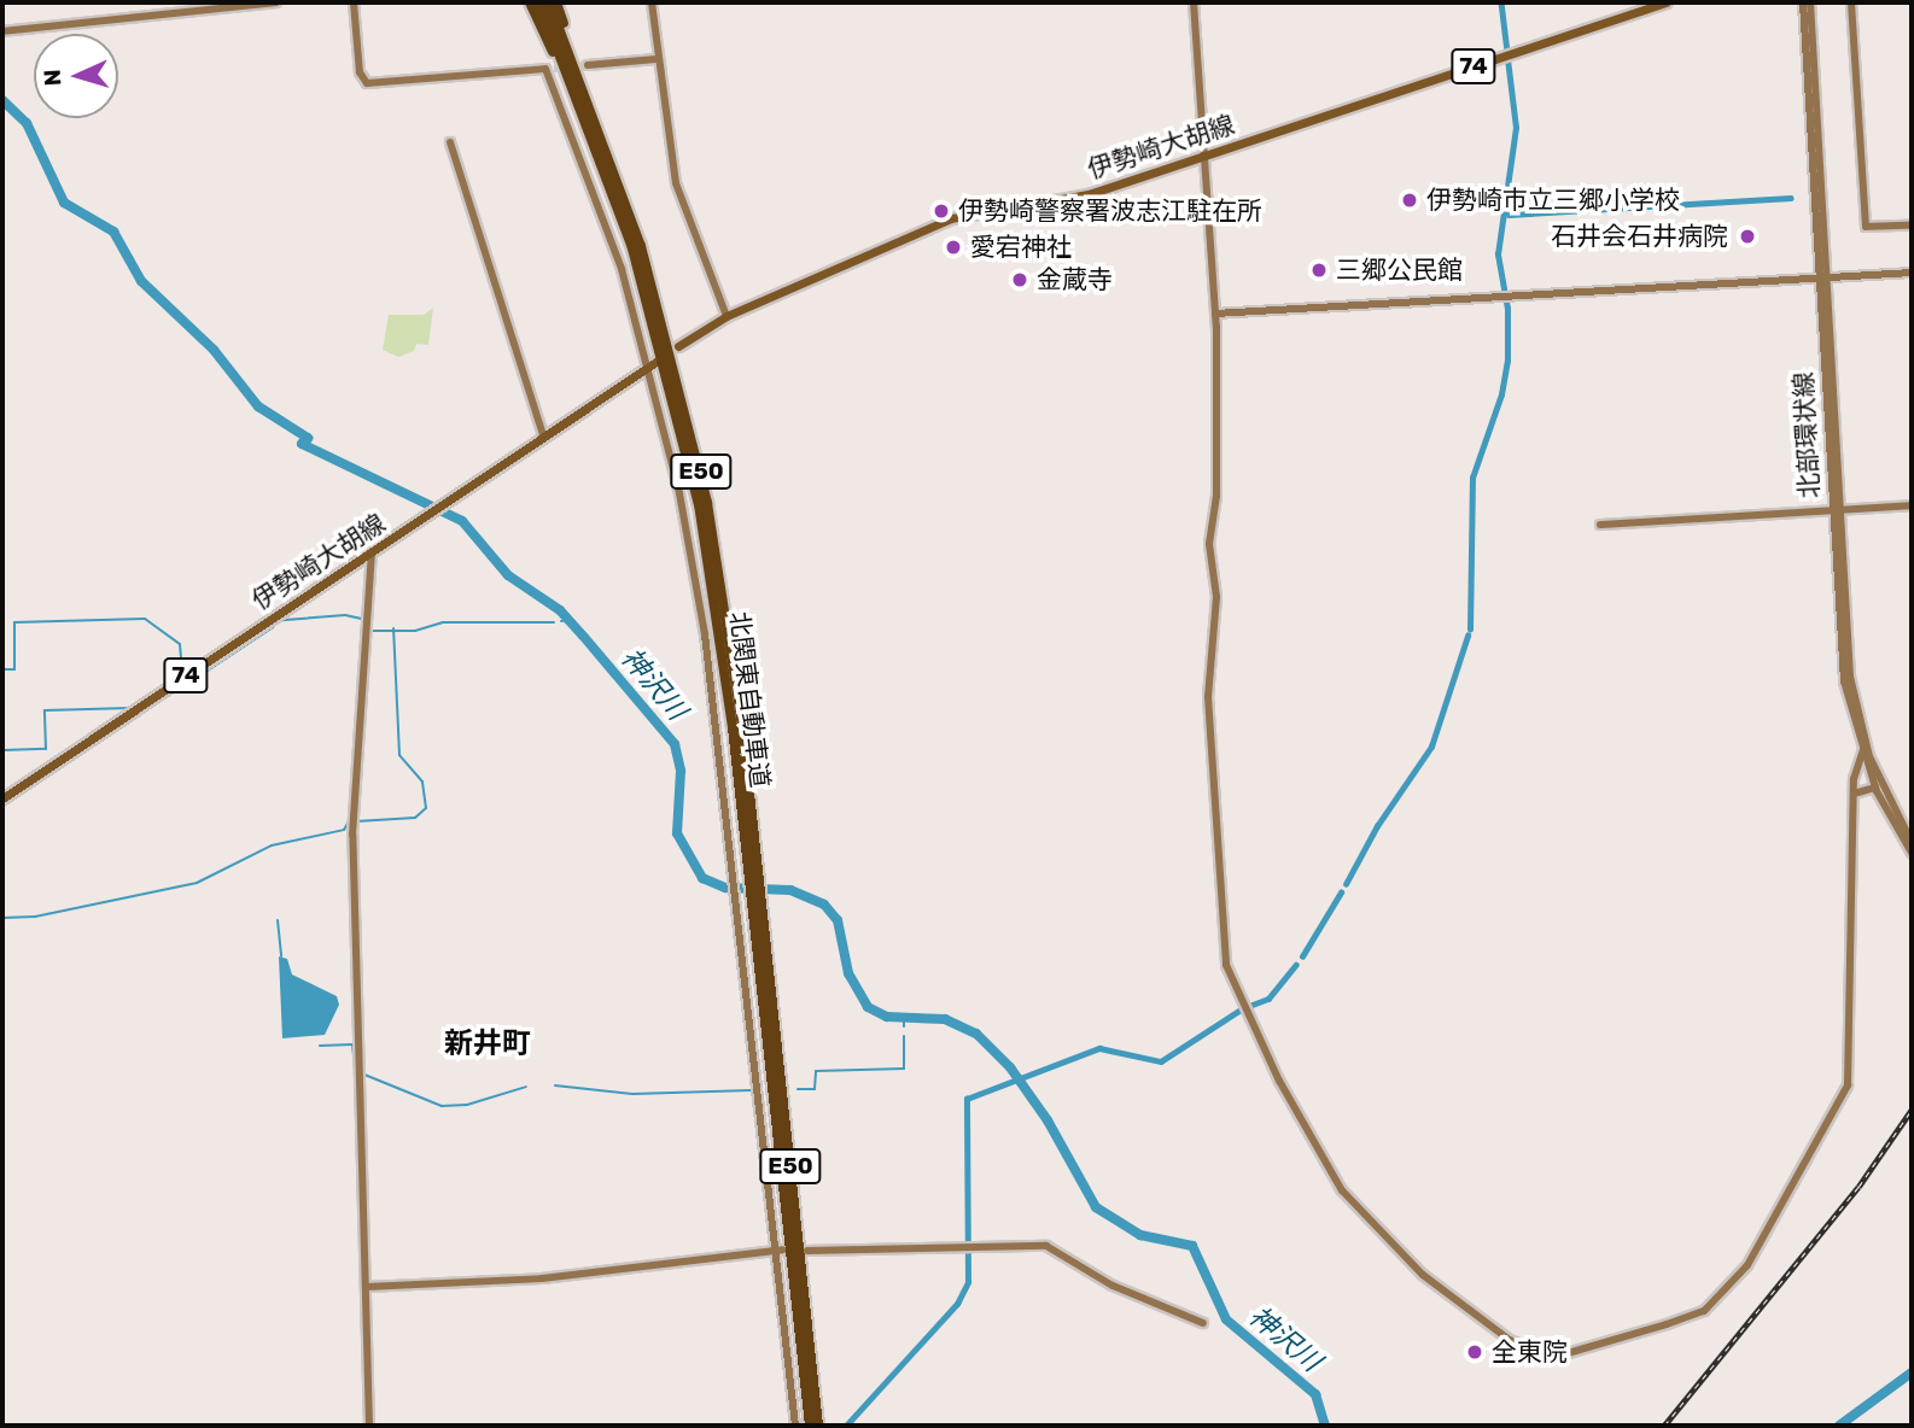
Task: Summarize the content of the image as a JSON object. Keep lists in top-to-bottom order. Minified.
{"streets":{"highway":["E50","北関東自動車道"],"main road":["74","伊勢崎大胡線"],"street":["北部環状線"]},"districts":["新井町"],"water":["神沢川"],"places":["伊勢崎市立三郷小学校","伊勢崎警察署波志江駐在所","石井会石井病院","愛宕神社","三郷公民館","金蔵寺","全東院"],"north":"left"}
